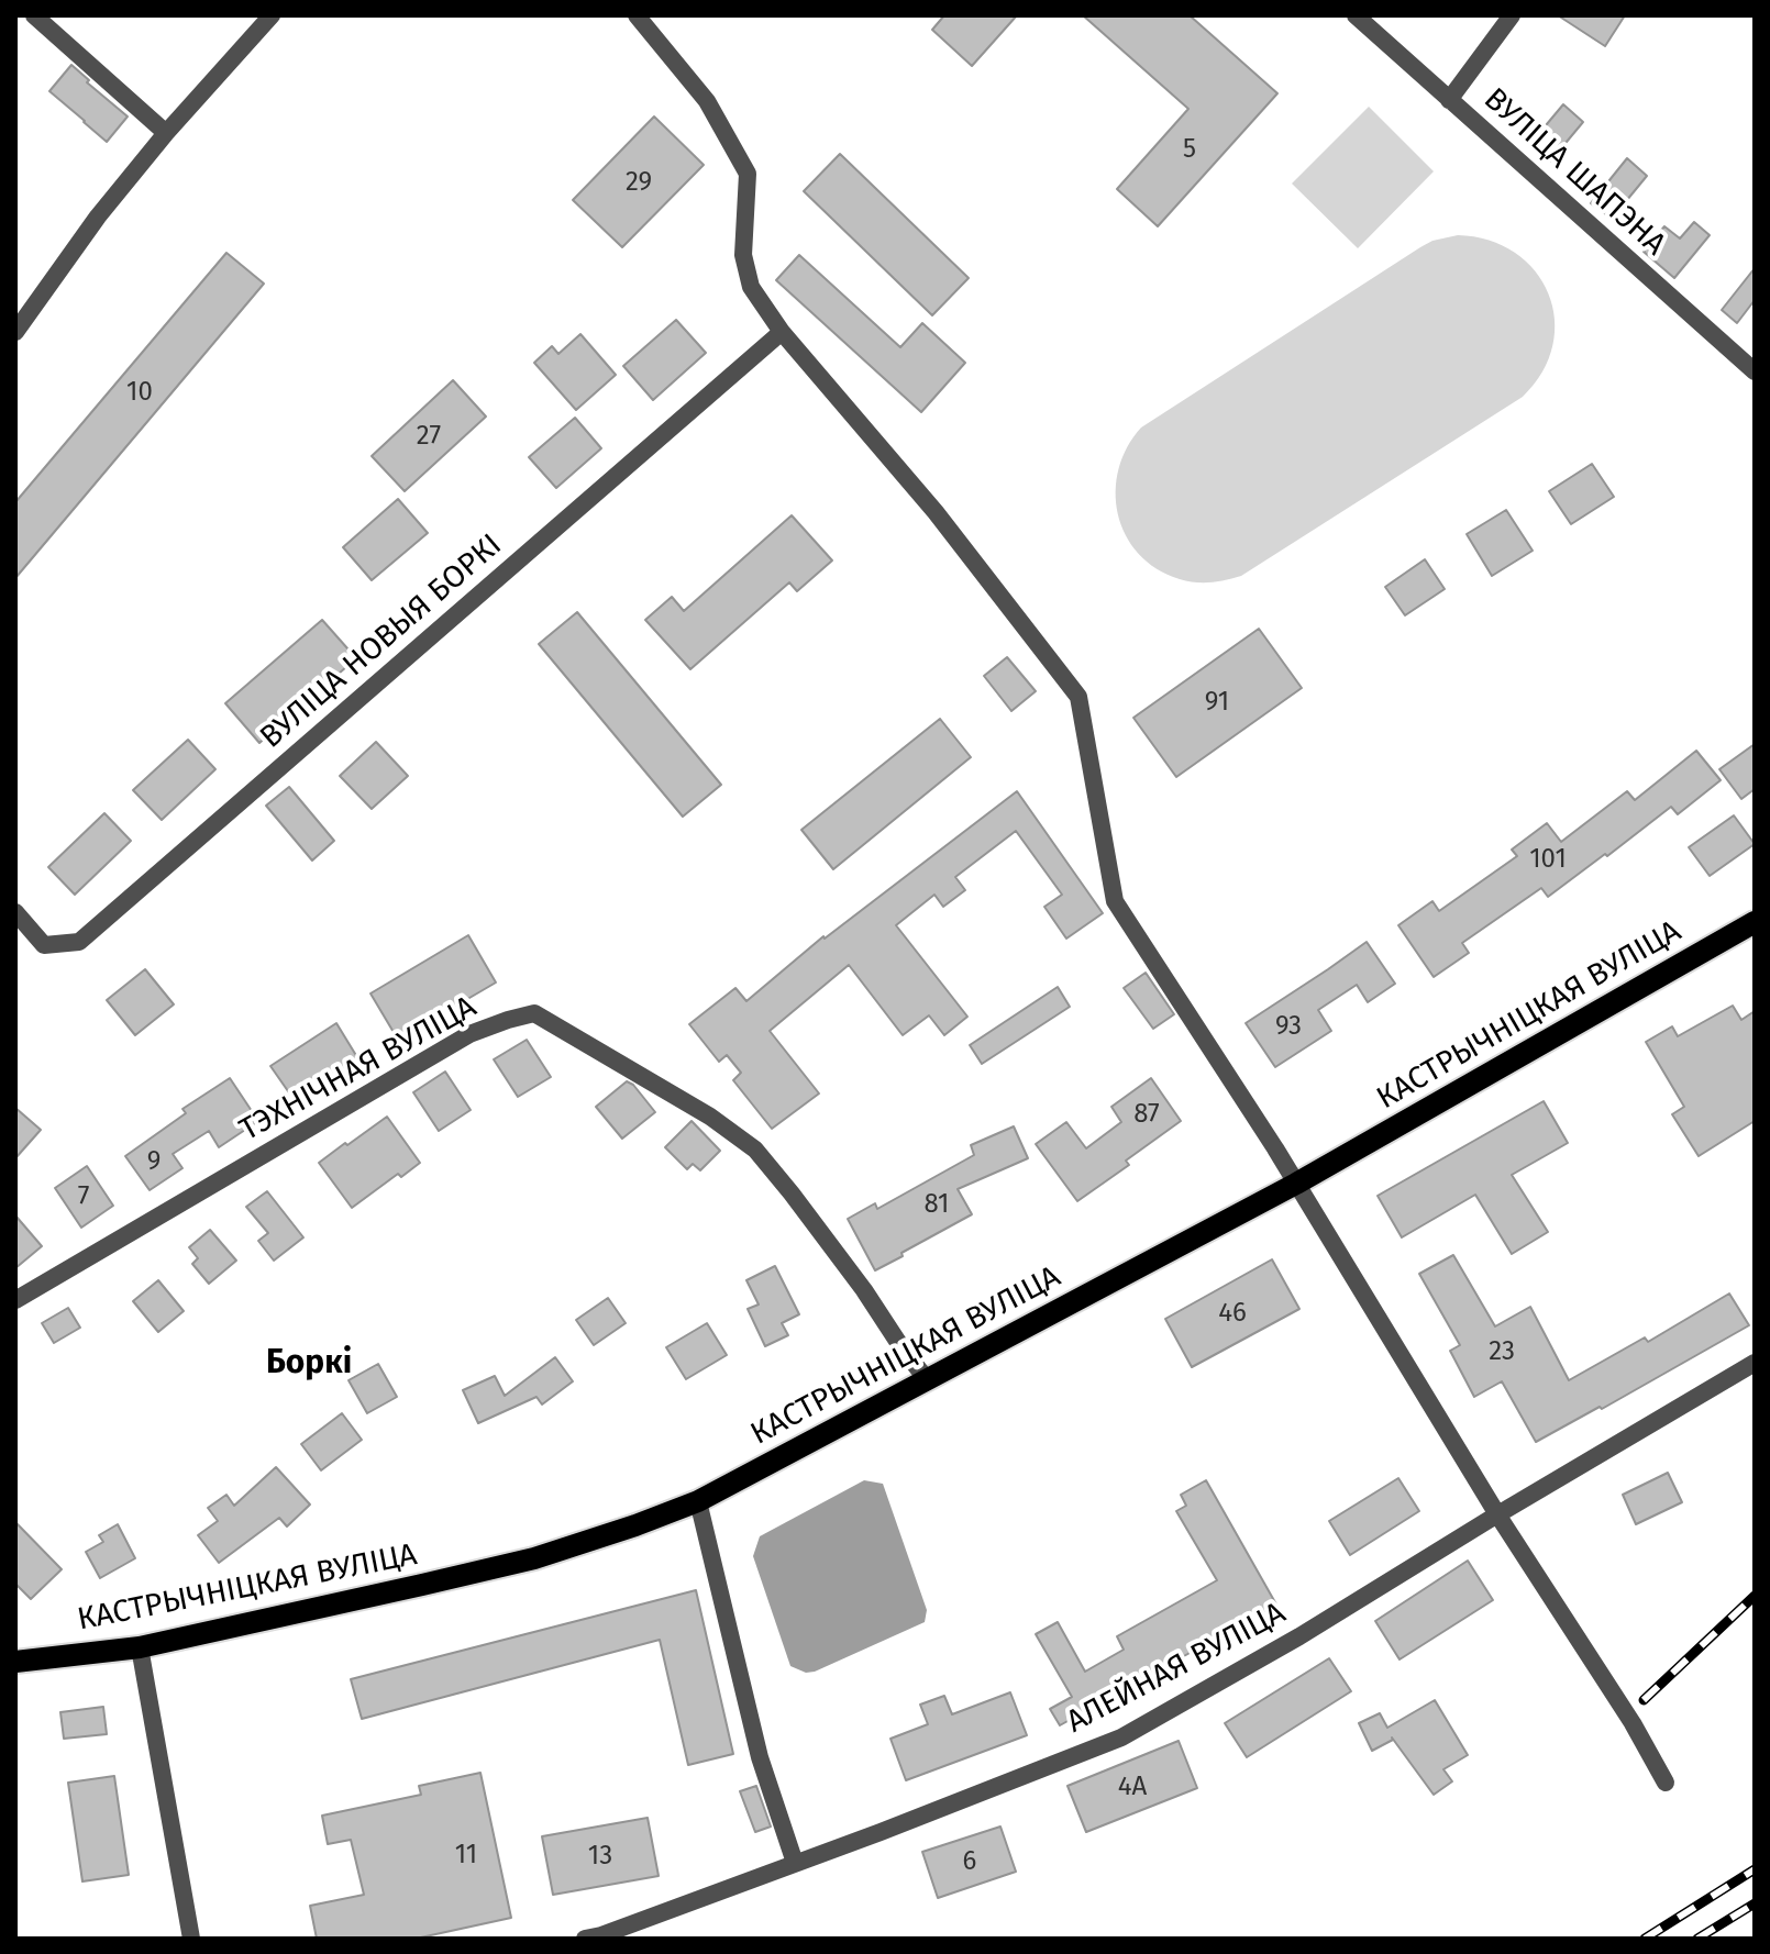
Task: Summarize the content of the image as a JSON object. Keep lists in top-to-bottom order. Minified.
{"streets":{"main road":["КАСТРЫЧНІЦКАЯ ВУЛІЦА"],"street":["ВУЛІЦА ШАПЭНА","ВУЛІЦА НОВЫЯ БОРКІ","ТЭХНІЧНАЯ ВУЛІЦА","АЛЕЙНАЯ ВУЛІЦА"]},"crossings":[["КАСТРЫЧНІЦКАЯ ВУЛІЦА","ТЭХНІЧНАЯ ВУЛІЦА"]],"districts":["Боркі"],"house_numbers":["5","29","10","27","91","101","93","87","9","7","81","46","23","4А","11","13","6"]}
